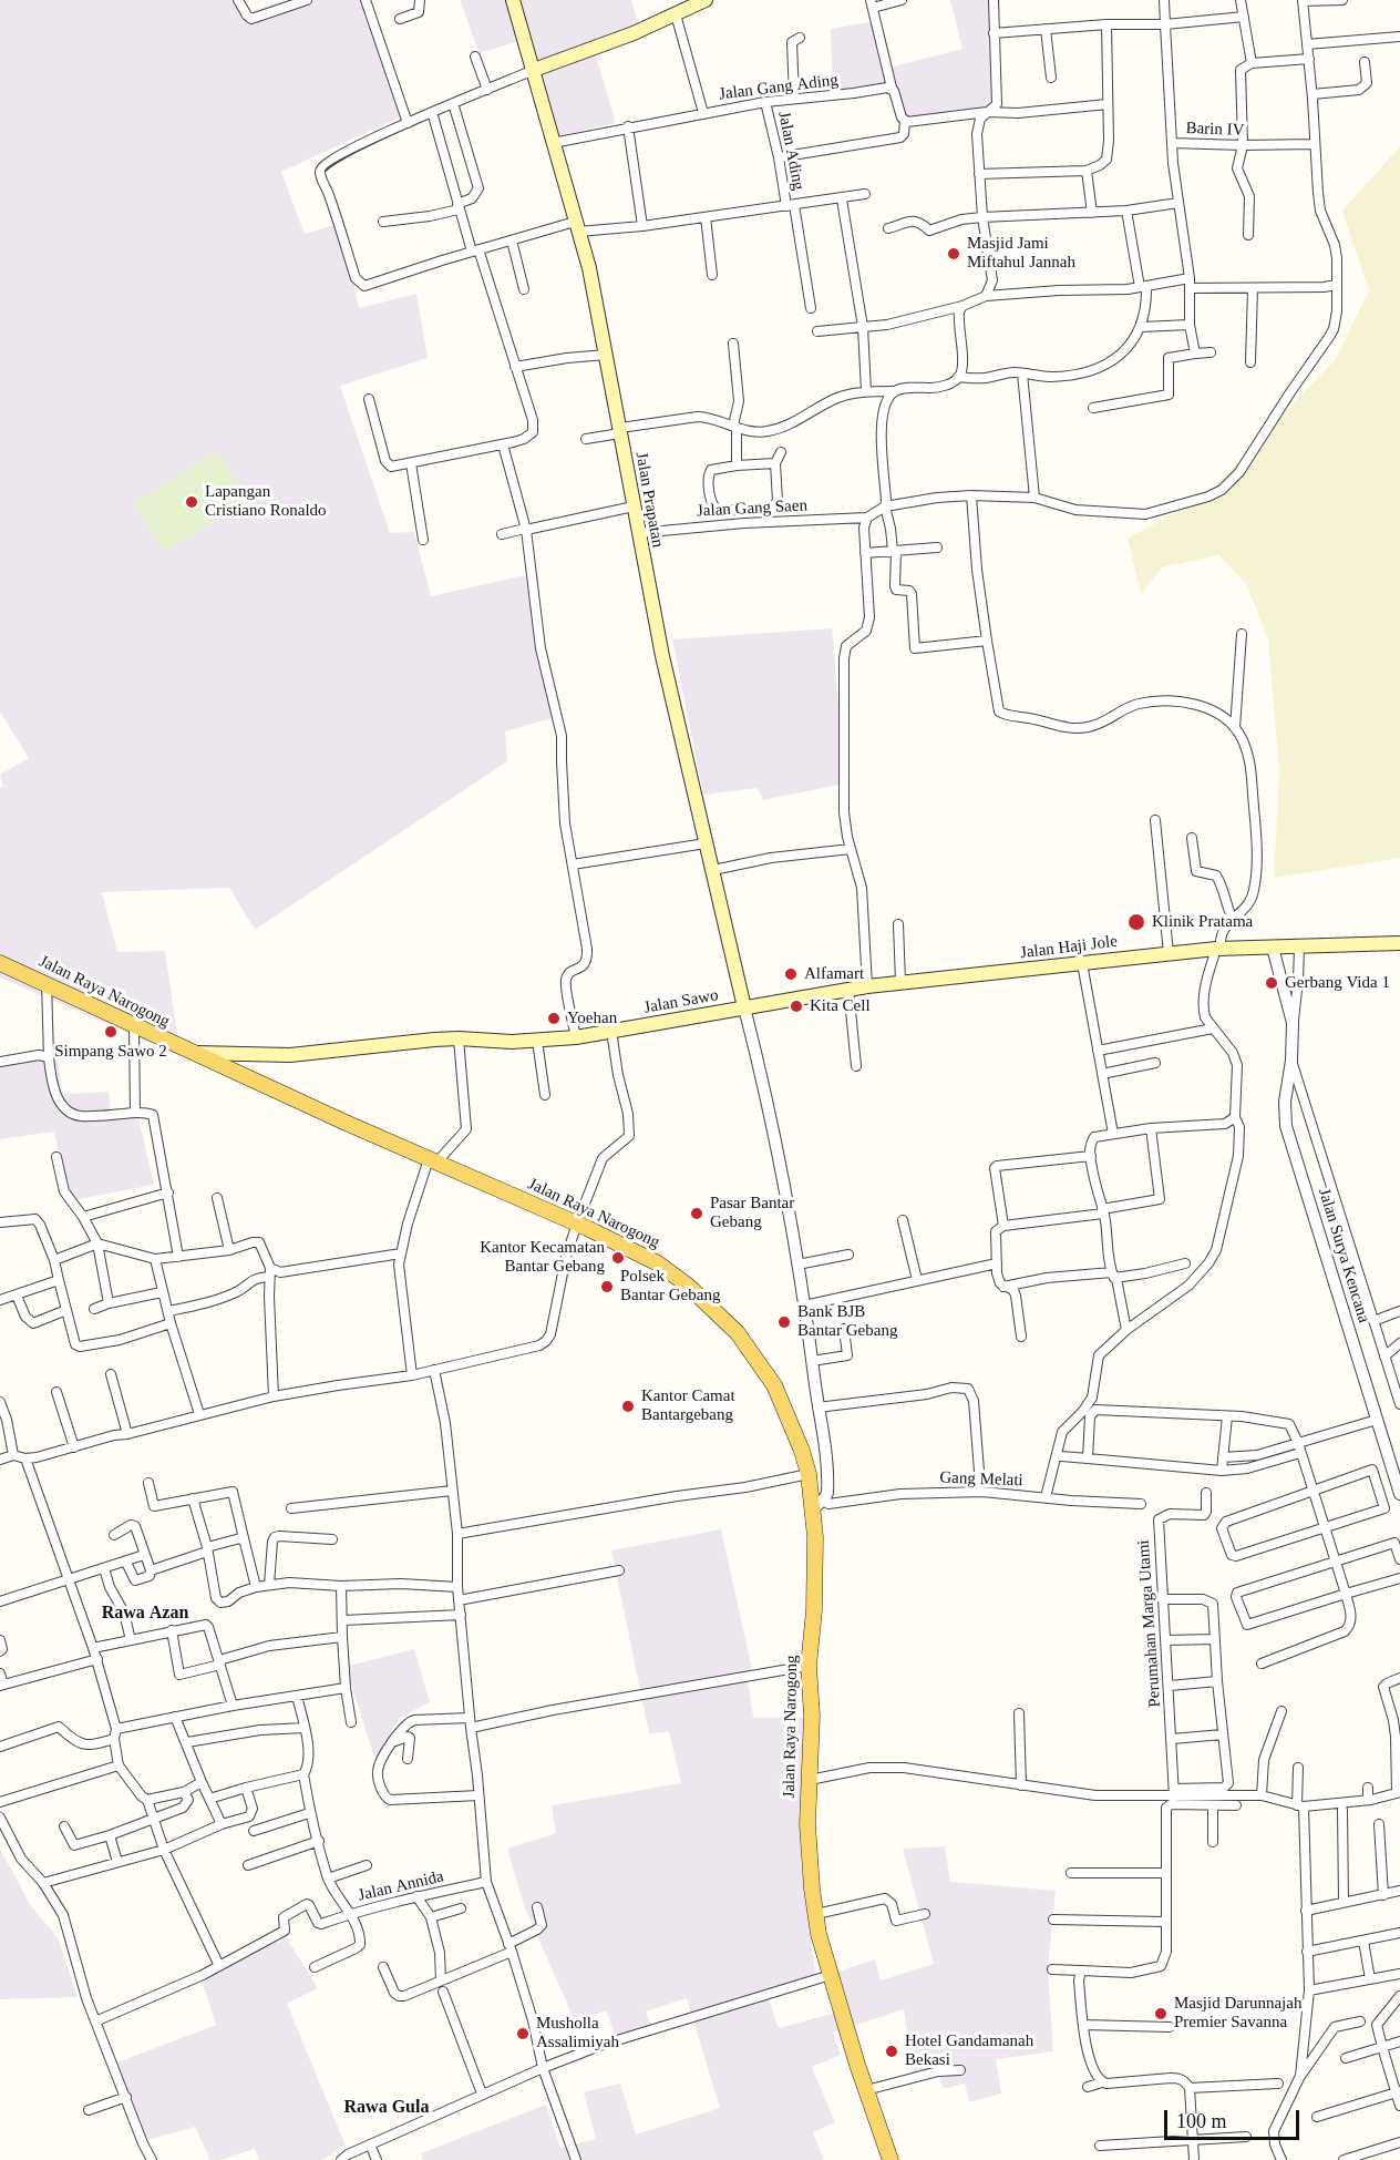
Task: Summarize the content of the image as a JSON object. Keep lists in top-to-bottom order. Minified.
{"streets":{"main road":["Jalan Prapatan","Jalan Haji Jole","Jalan Raya Narogong","Jalan Sawo"],"street":["Jalan Gang Ading","Barin IV","Jalan Ading","Jalan Gang Saen","Jalan Surya Kencana","Gang Melati","Perumahan Marga Utami","Jalan Annida"]},"crossings":[["Jalan Gang Ading","Jalan Ading"],["Jalan Gang Ading","Jalan Prapatan"],["Jalan Prapatan","Jalan Gang Saen"],["Jalan Prapatan","Jalan Haji Jole"],["Jalan Prapatan","Jalan Sawo"],["Jalan Haji Jole","Jalan Sawo"],["Jalan Haji Jole","Jalan Surya Kencana"],["Jalan Raya Narogong","Jalan Sawo"],["Jalan Raya Narogong","Gang Melati"],["Jalan Sawo","Gang Melati"]],"districts":["Rawa Azan","Rawa Gula"],"places":["Masjid Jami Miftahul Jannah","Lapangan Cristiano Ronaldo","Klinik Pratama","Alfamart","Gerbang Vida 1","Kita Cell","Yoehan","Simpang Sawo 2","Pasar Bantar Gebang","Kantor Kecamatan Bantar Gebang","Polsek Bantar Gebang","Bank BJB Bantar Gebang","Kantor Camat Bantargebang","Masjid Darunnajah Premier Savanna","Musholla Assalimiyah","Hotel Gandamanah Bekasi"],"scale_bar":"100 m"}
